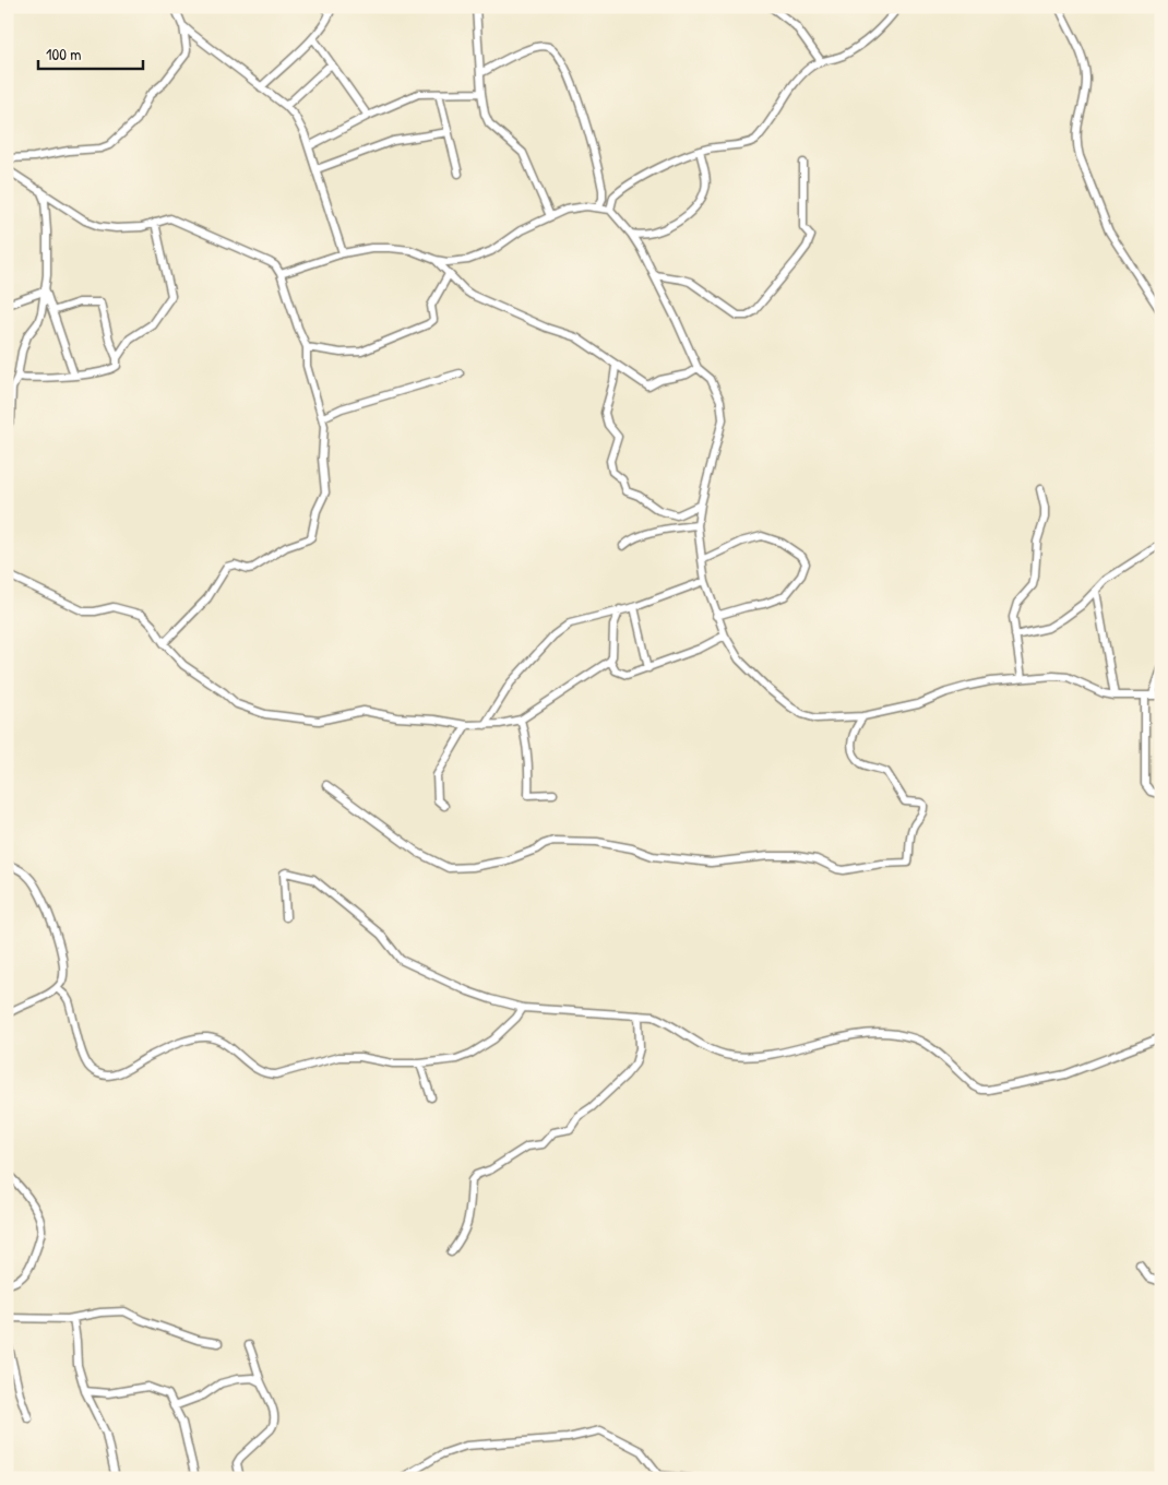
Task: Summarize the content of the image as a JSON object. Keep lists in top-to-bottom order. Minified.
{"scale_bar":"100 m"}
